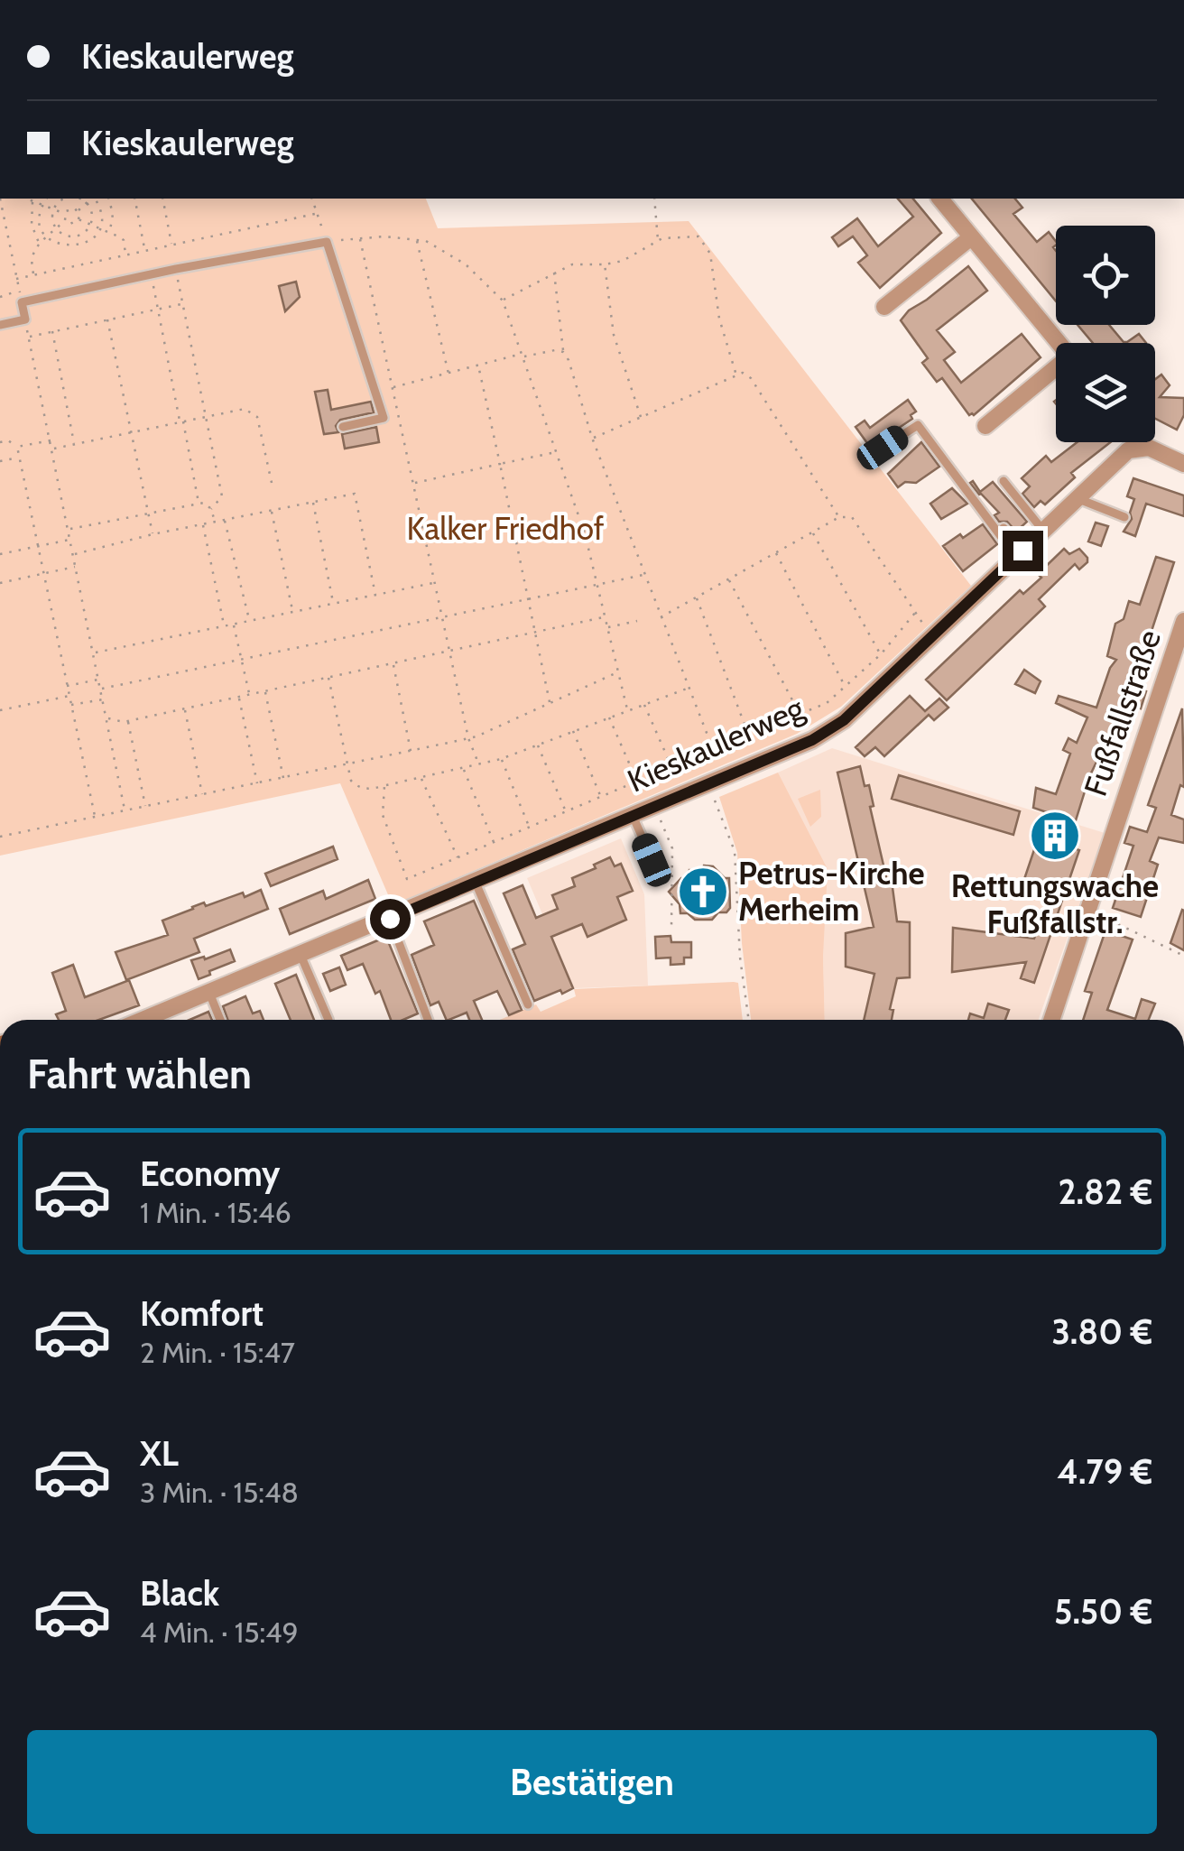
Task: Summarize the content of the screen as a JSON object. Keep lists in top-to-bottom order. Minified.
{"streets":{"street":["Fußfallstraße","Kieskaulerweg"]},"parks":["Kalker Friedhof"],"places":{"building":["Rettungswache Fußfallstr."],"church":["Petrus-Kirche Merheim"]},"page":{"banner":["Kieskaulerweg","Kieskaulerweg"],"heading":"Fahrt wählen","list":[{"name":"Economy","note":"1 Min. · 15:46","value":"2.82 €"},{"name":"Komfort","note":"2 Min. · 15:47","value":"3.80 €"},{"name":"XL","note":"3 Min. · 15:48","value":"4.79 €"},{"name":"Black","note":"4 Min. · 15:49","value":"5.50 €"}],"buttons":"Bestätigen"}}
